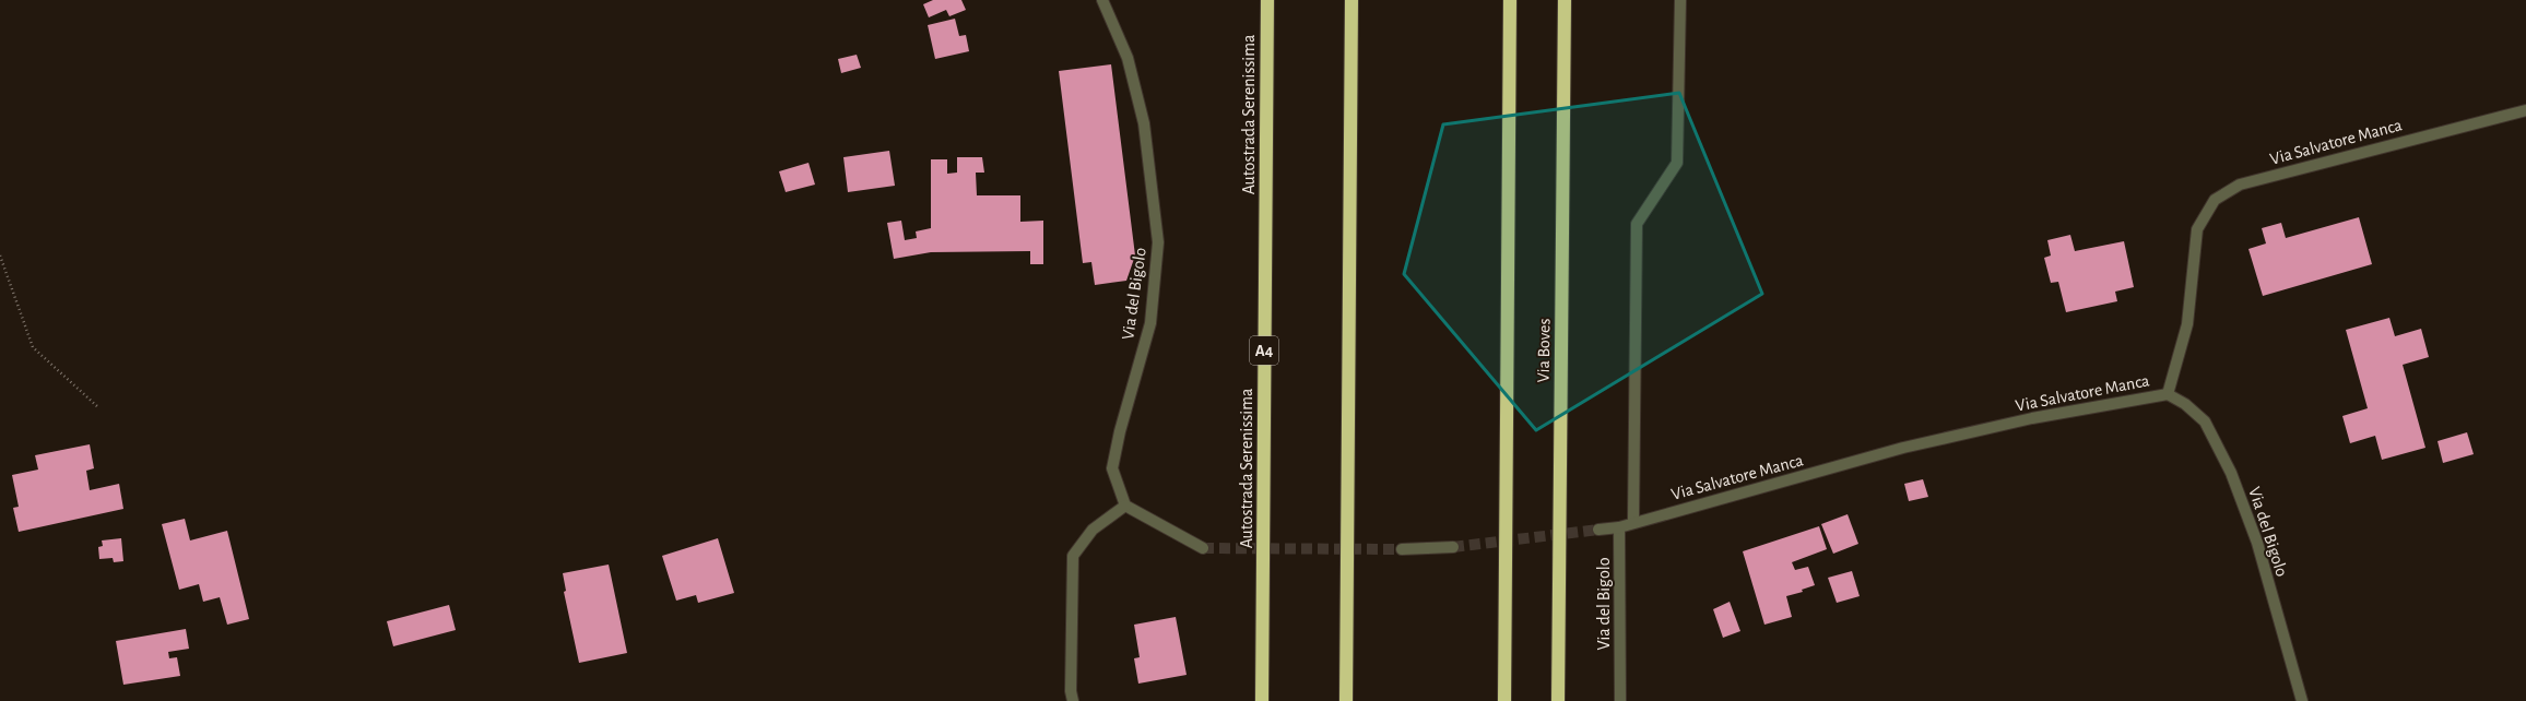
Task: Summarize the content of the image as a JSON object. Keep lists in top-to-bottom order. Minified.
{"streets":{"highway":["Autostrada Serenissima","A4","Via Boves"],"street":["Via Salvatore Manca","Via del Bigolo"]},"crossings":[["Via Salvatore Manca","Via del Bigolo"]]}
